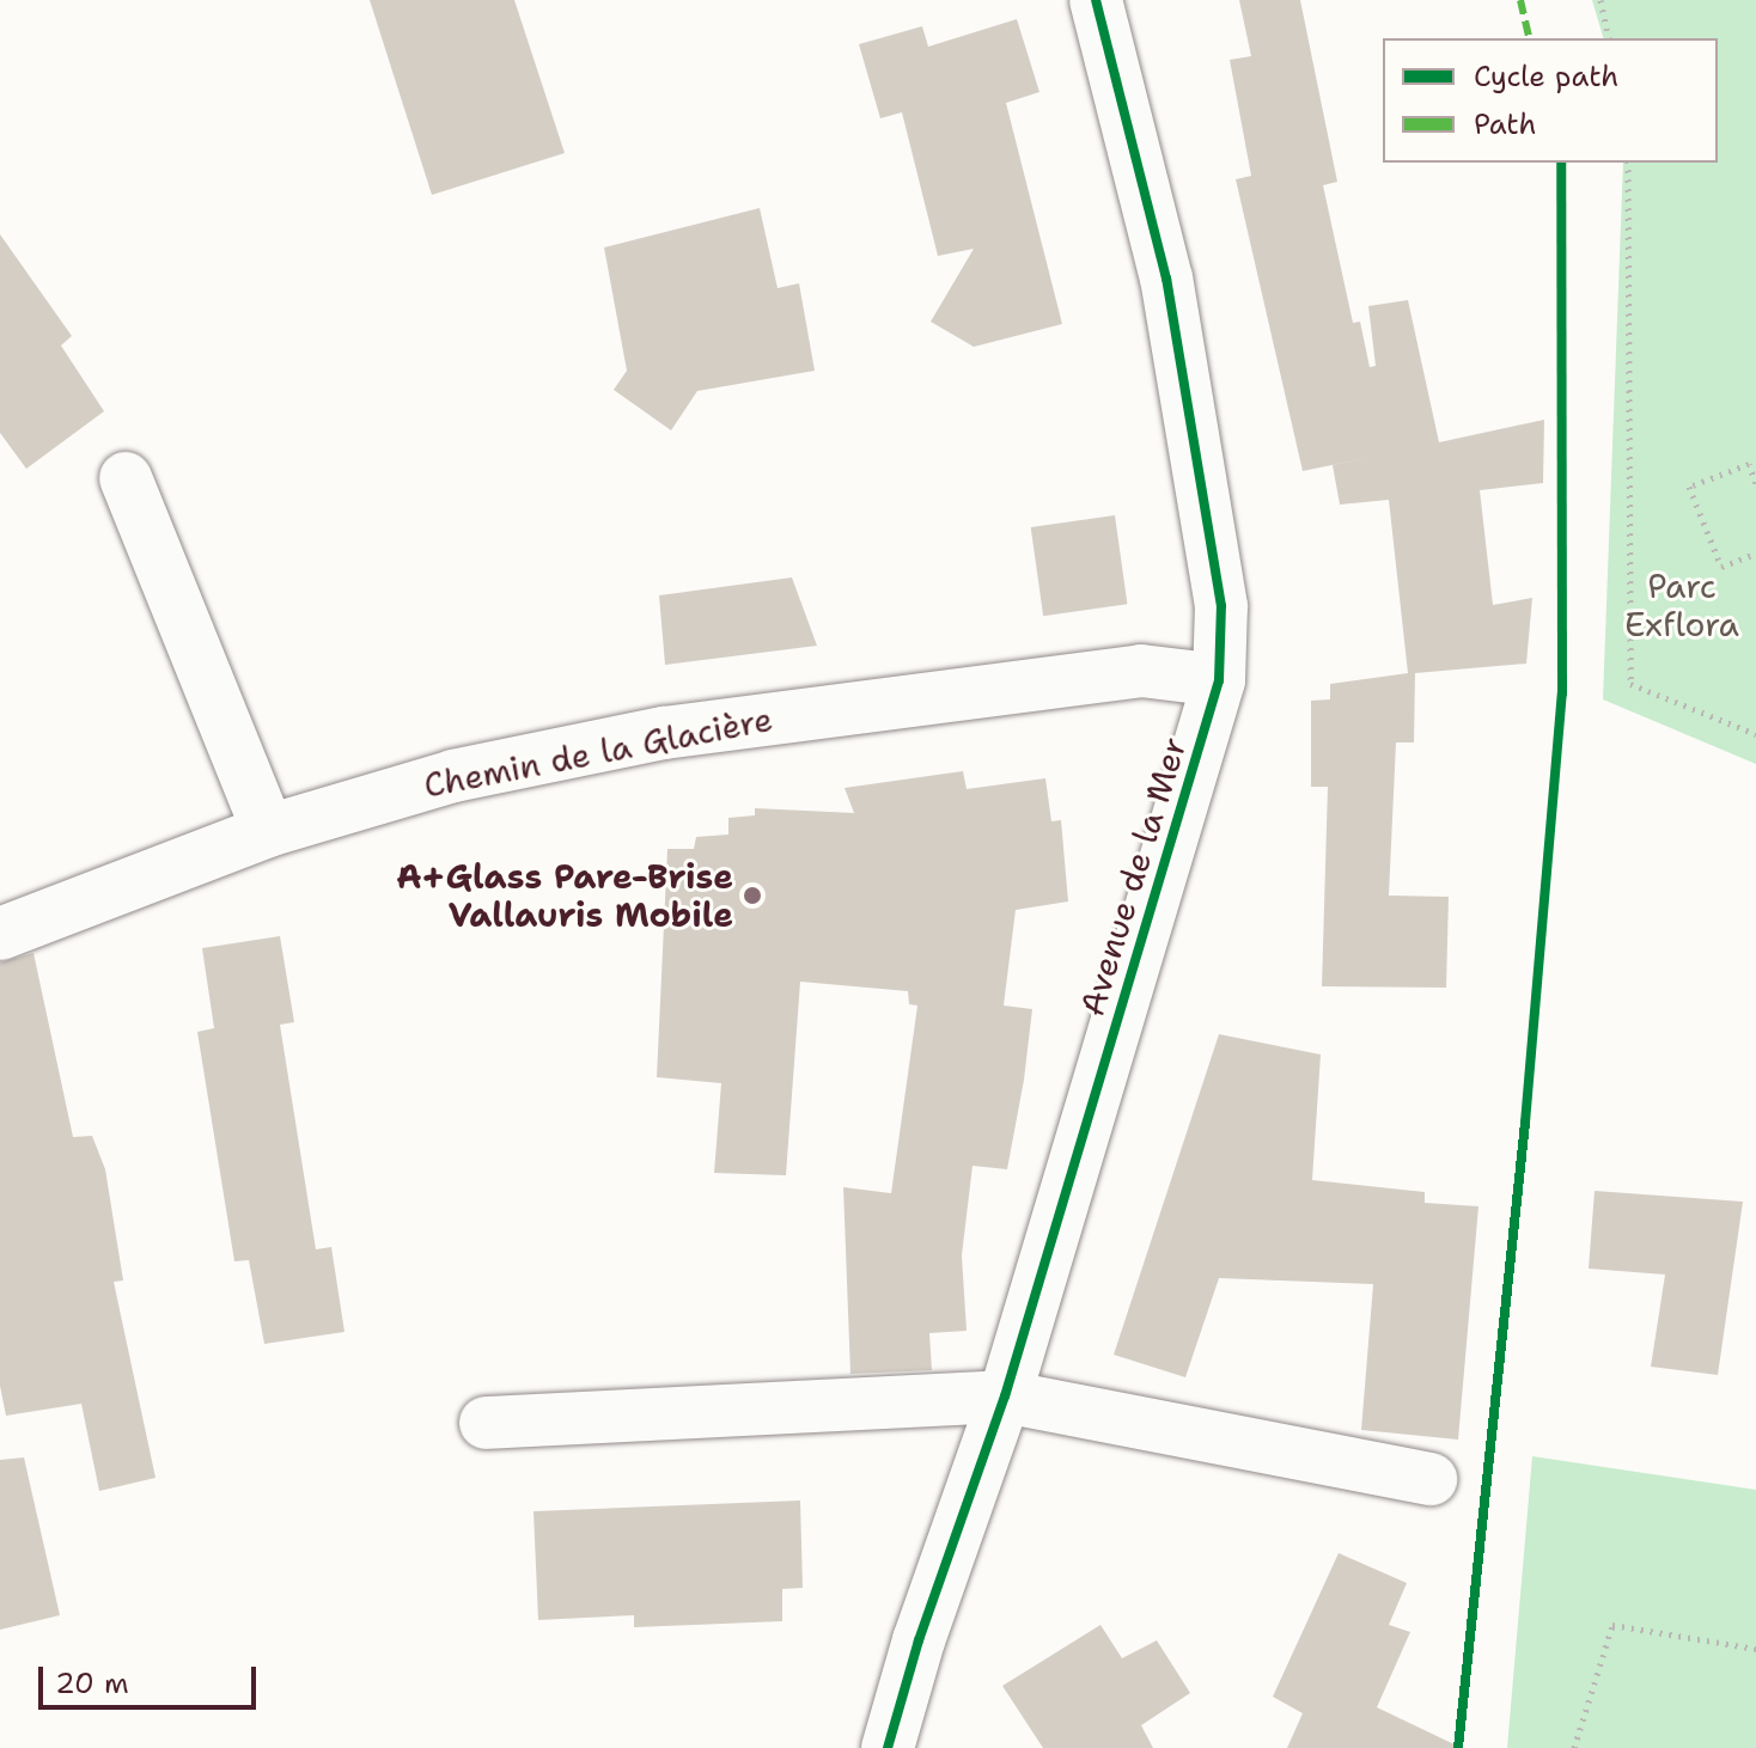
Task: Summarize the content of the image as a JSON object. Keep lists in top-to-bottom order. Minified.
{"streets":{"street":["Chemin de la Glacière","Avenue de la Mer"]},"crossings":[["Chemin de la Glacière","Avenue de la Mer"]],"parks":["Parc Exflora"],"places":["A+Glass Pare-Brise Vallauris Mobile"],"legend":["Cycle path","Path"],"scale_bar":"20 m"}
